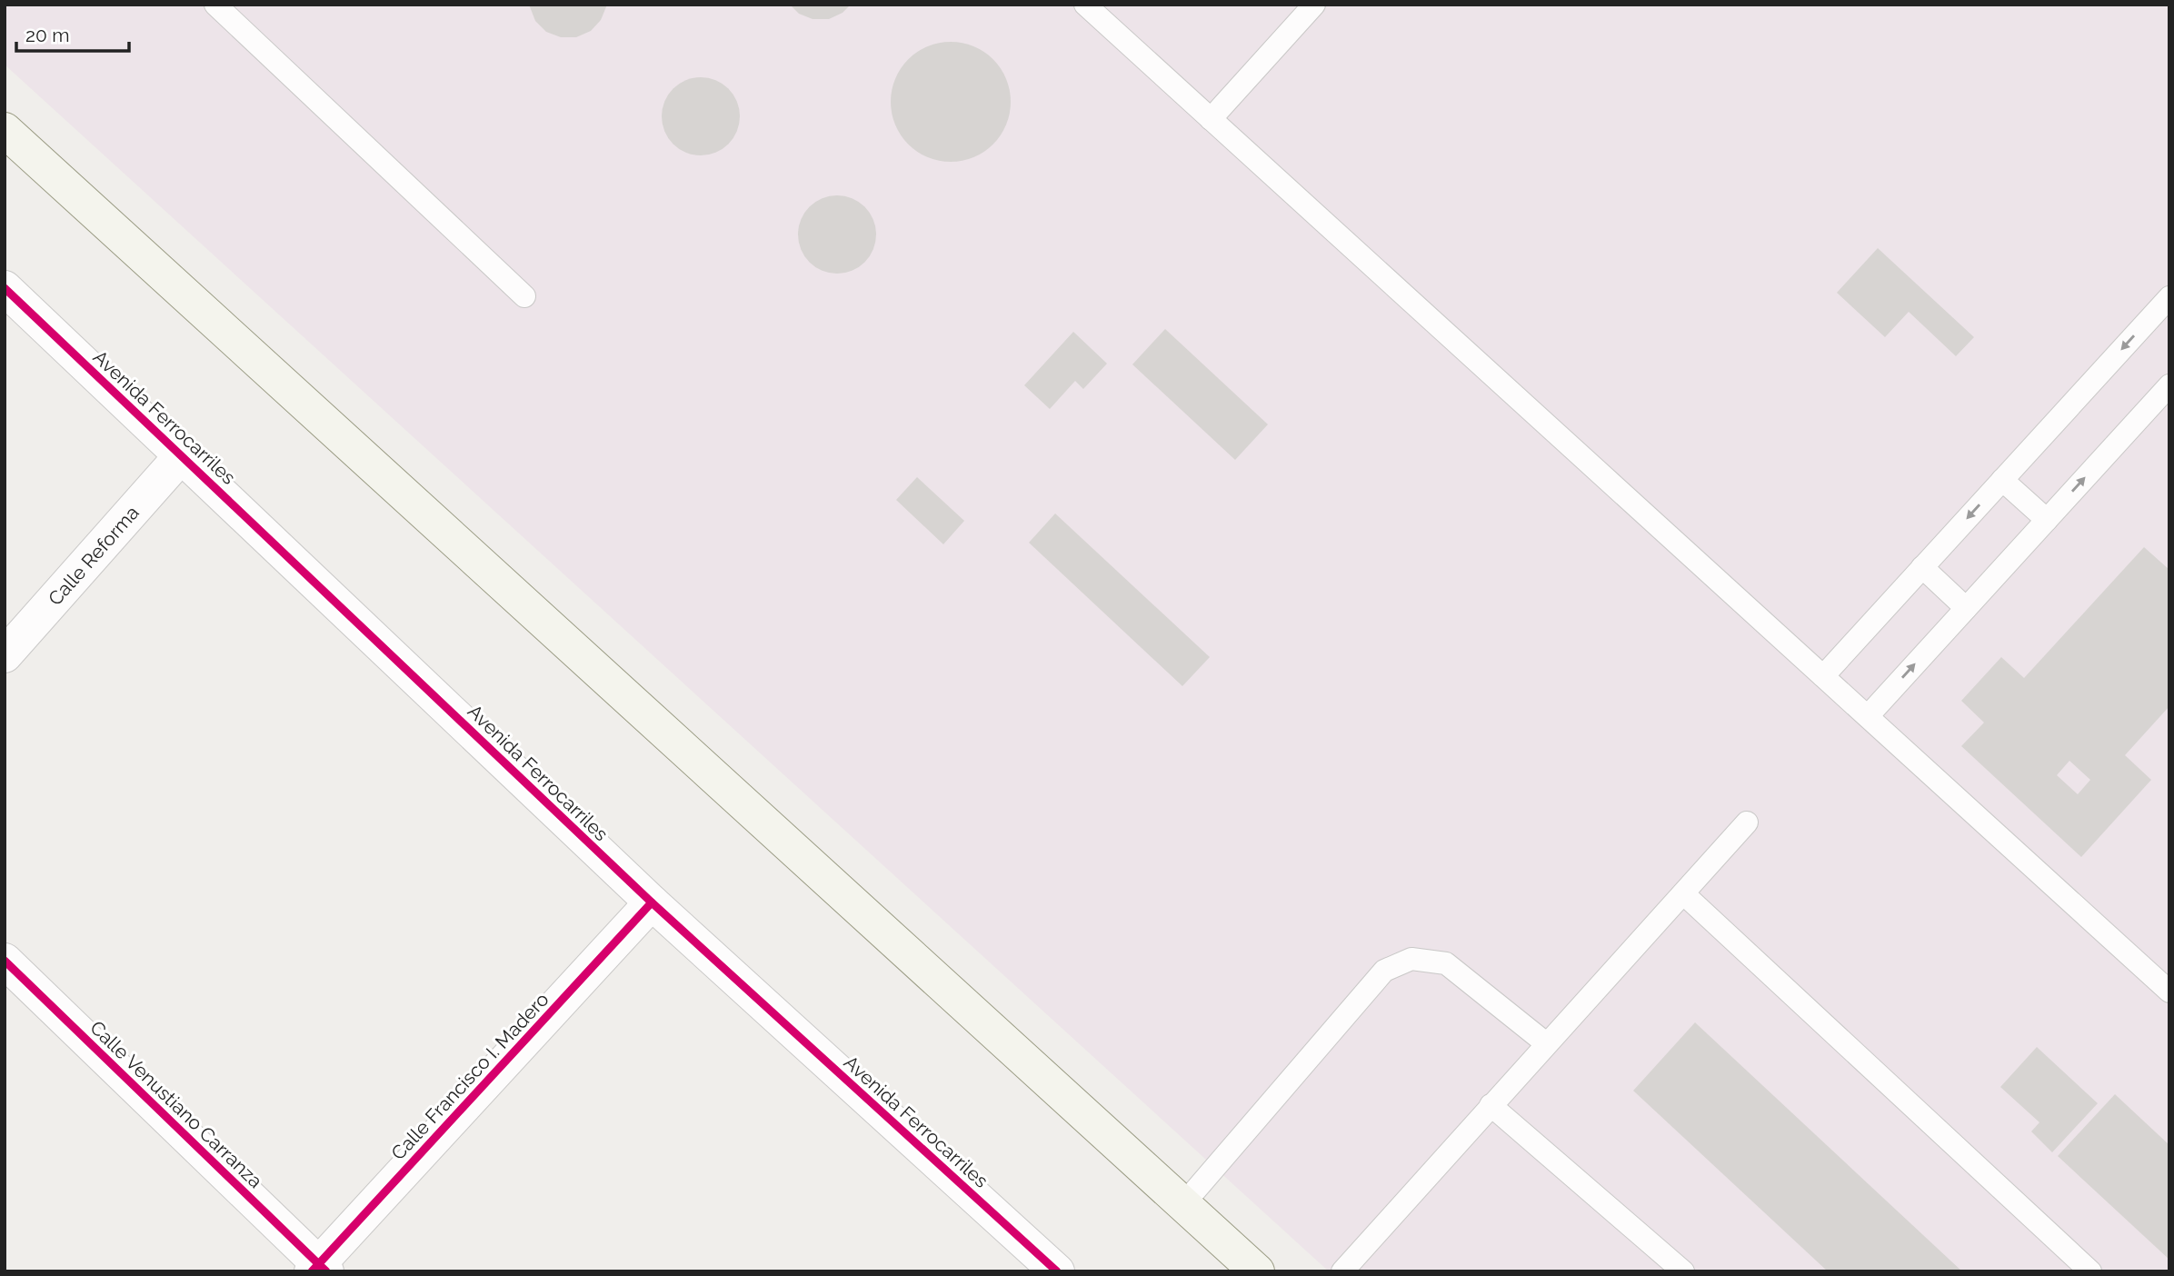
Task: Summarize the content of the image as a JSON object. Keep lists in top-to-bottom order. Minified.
{"streets":{"street":["Avenida Ferrocarriles","Calle Reforma","Calle Francisco I. Madero","Calle Venustiano Carranza"]},"crossings":[["Avenida Ferrocarriles","Calle Reforma"],["Avenida Ferrocarriles","Calle Francisco I. Madero"],["Calle Francisco I. Madero","Calle Venustiano Carranza"]],"scale_bar":"20 m"}
